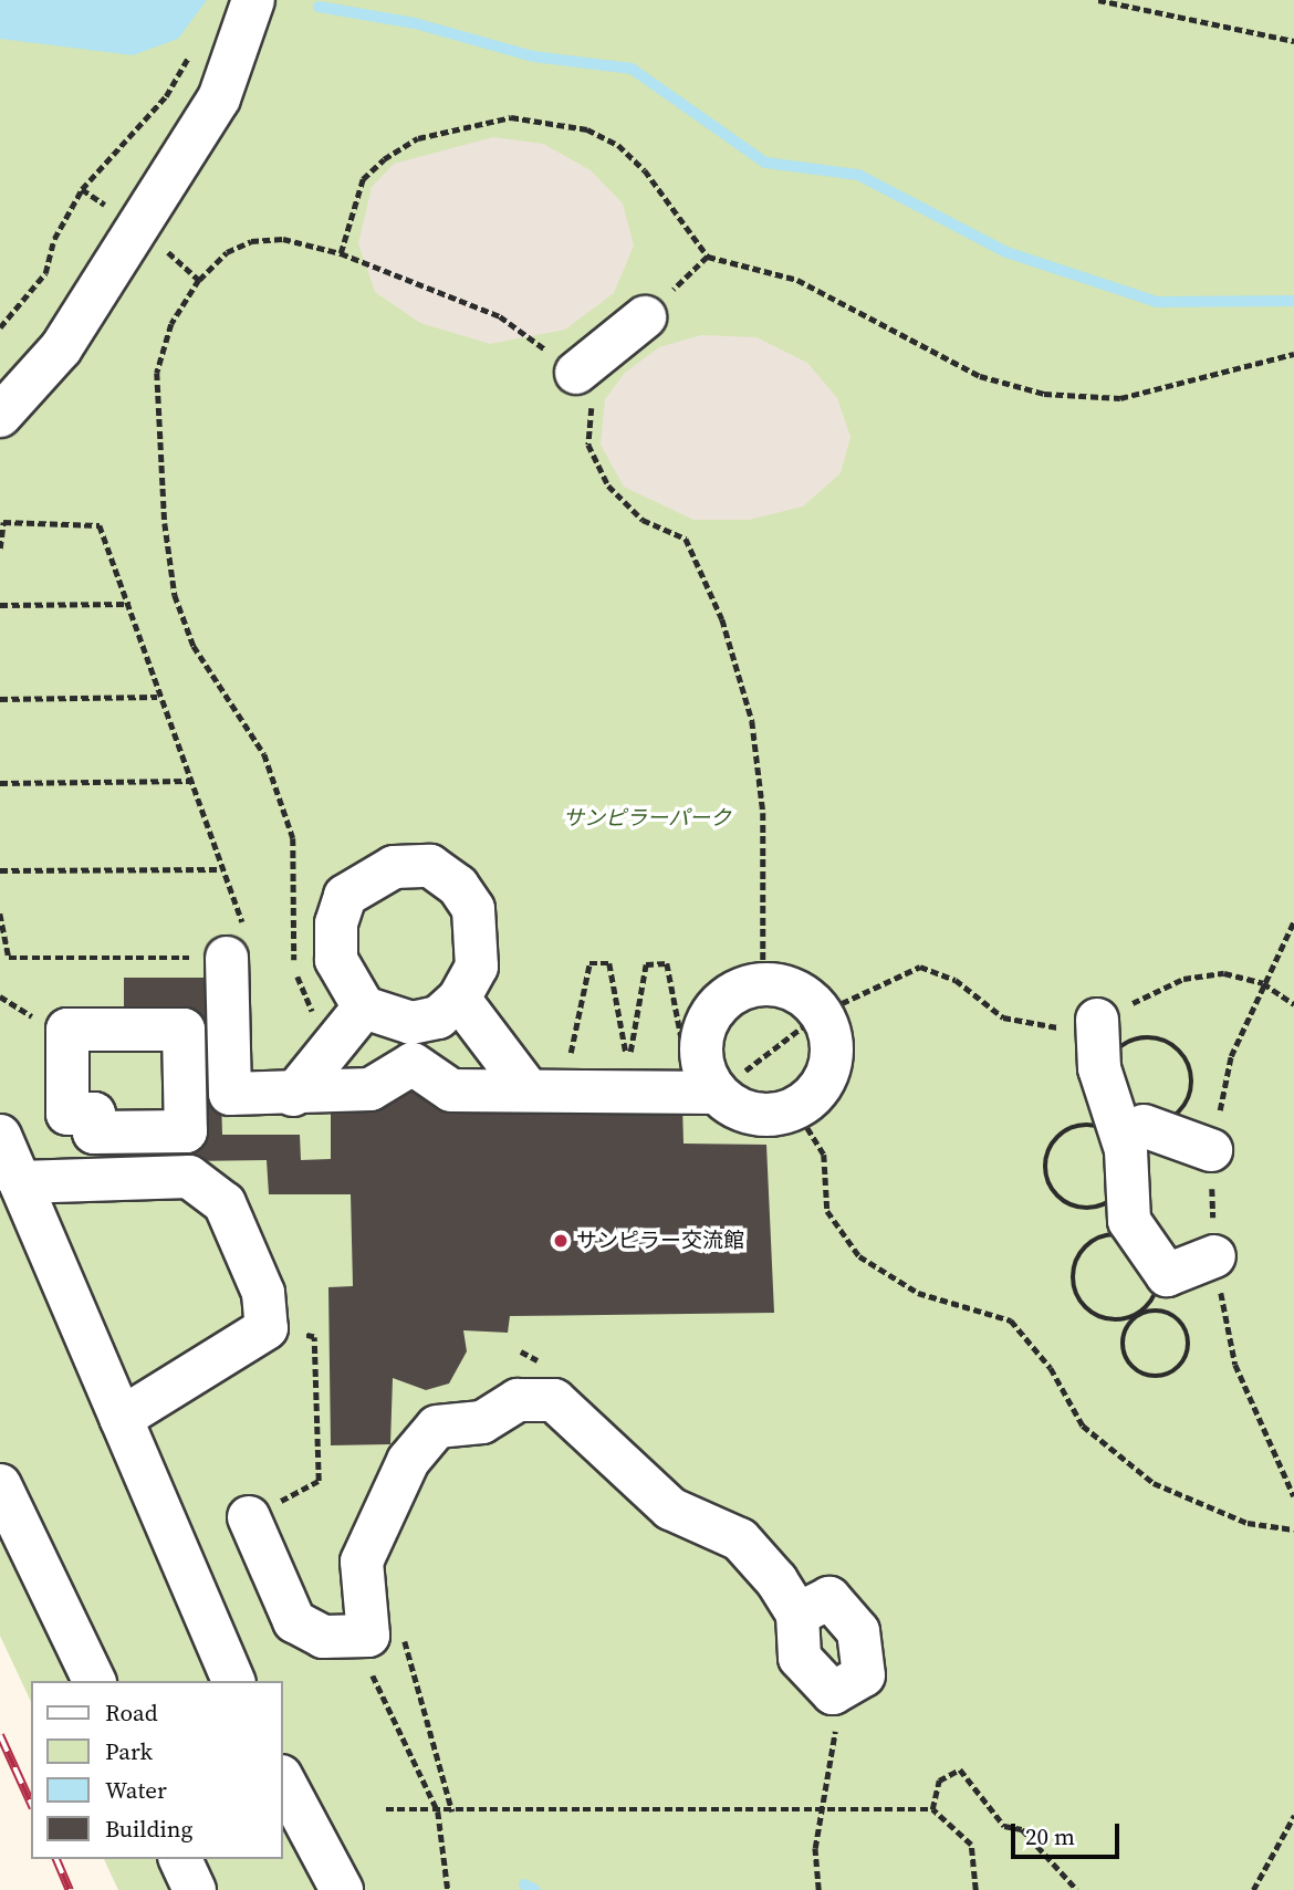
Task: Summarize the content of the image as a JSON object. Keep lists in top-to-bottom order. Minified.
{"parks":["サンピラーパーク"],"places":["サンピラー交流館"],"legend":["Road","Park","Water","Building"],"scale_bar":"20 m"}
